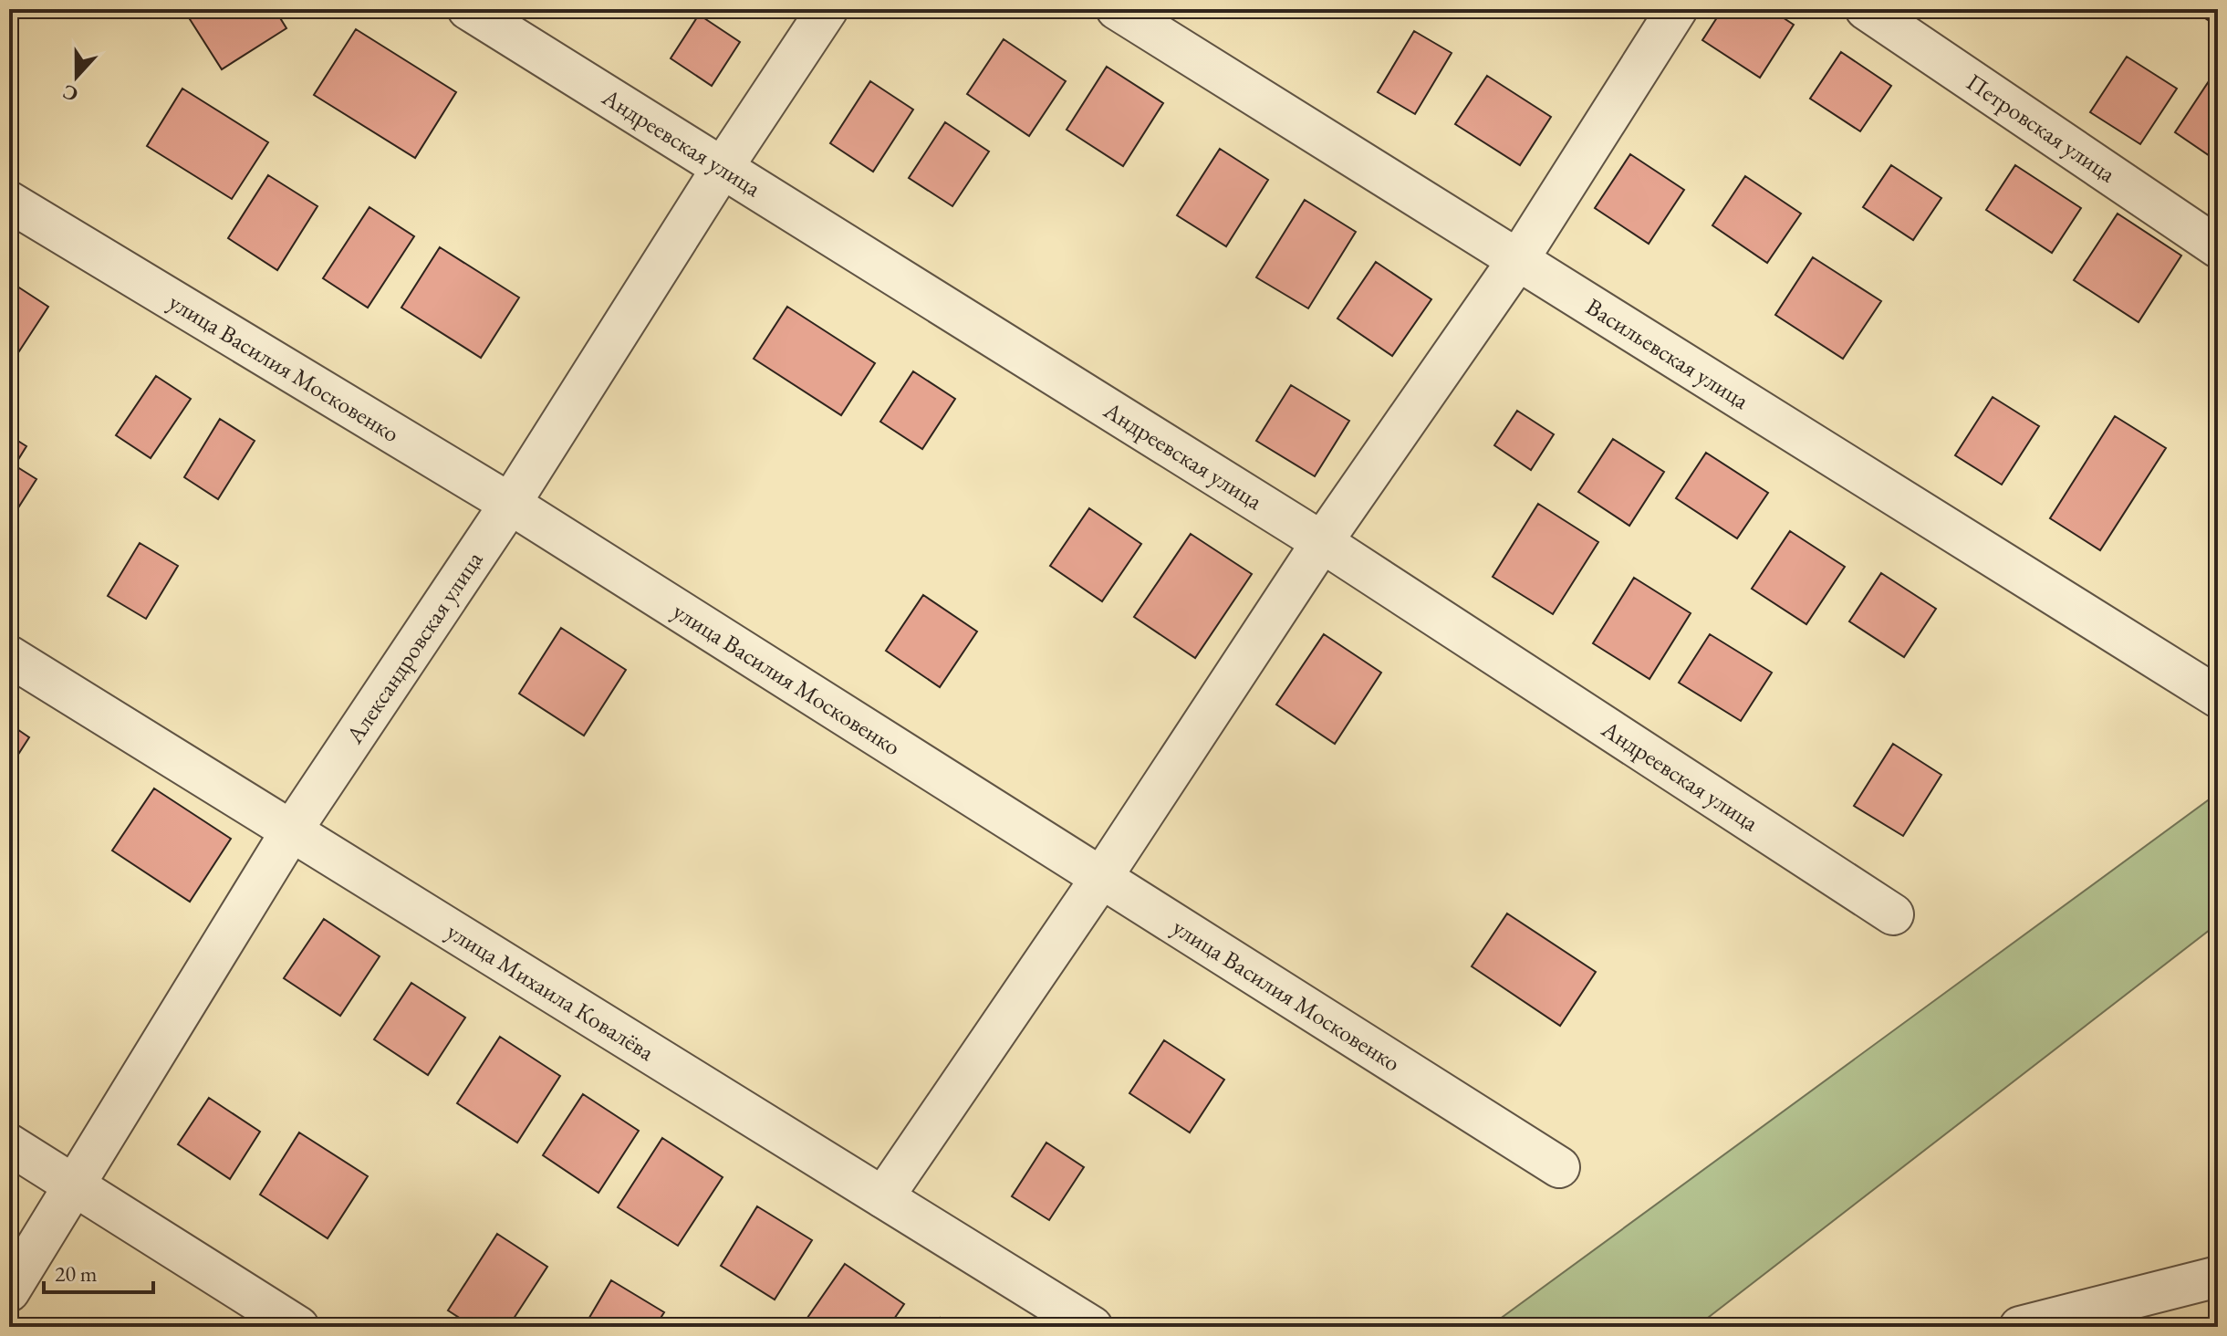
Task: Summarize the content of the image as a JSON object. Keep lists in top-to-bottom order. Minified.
{"streets":{"street":["Петровская улица","Андреевская улица","Васильевская улица","улица Василия Московенко","Александровская улица","улица Михаила Ковалёва"]},"crossings":[["Андреевская улица","Александровская улица"],["улица Василия Московенко","Александровская улица"],["Александровская улица","улица Михаила Ковалёва"]],"scale_bar":"20 m","north":"bottom"}
